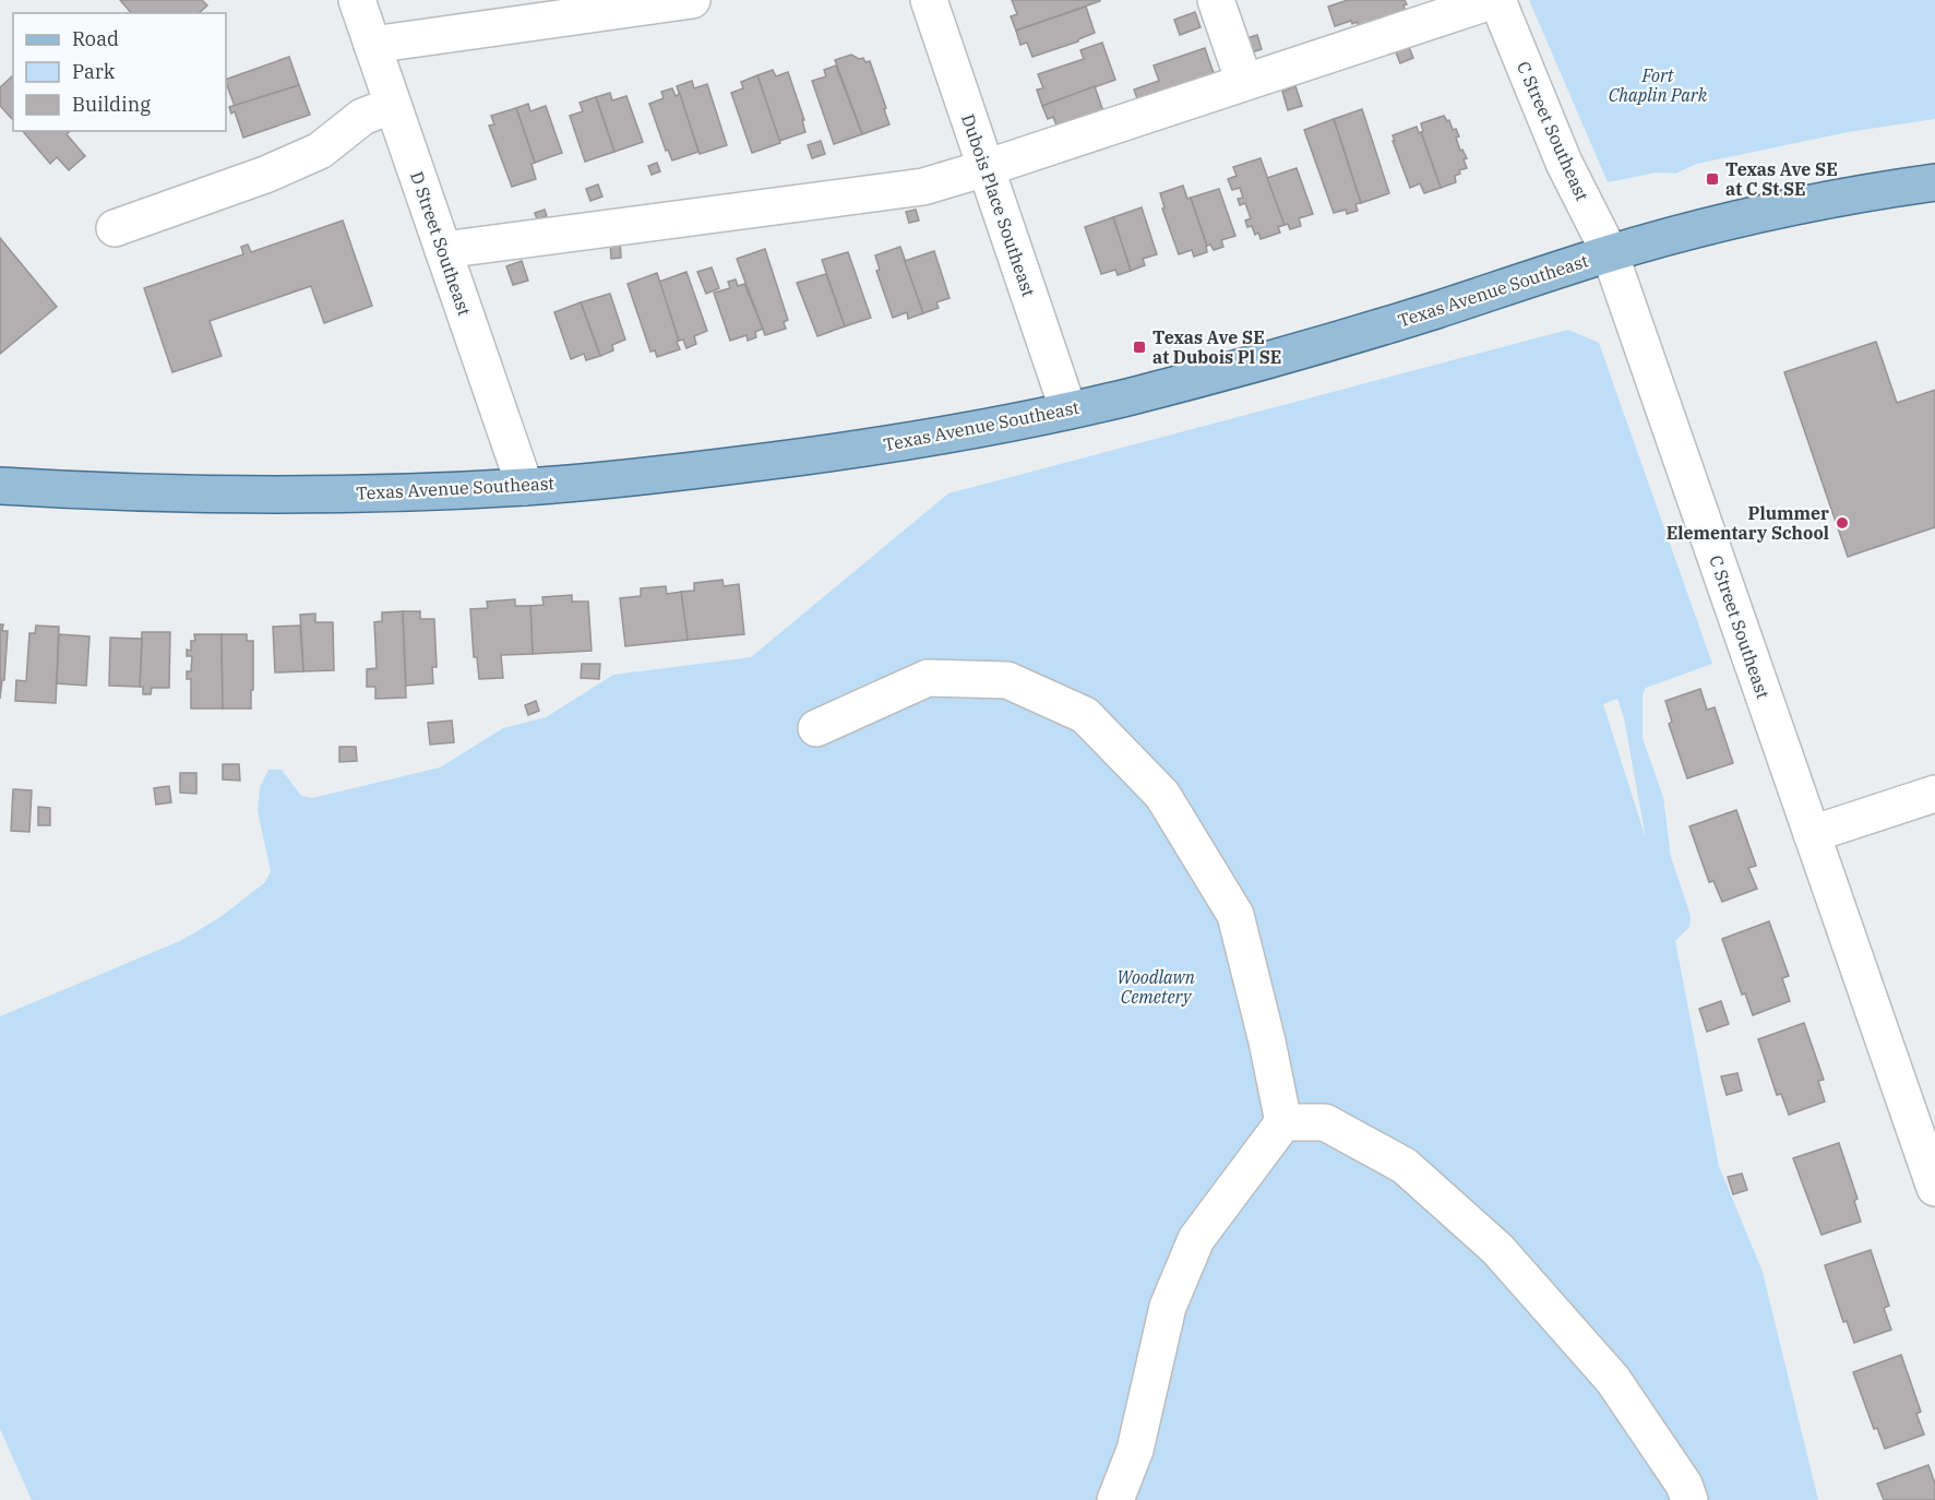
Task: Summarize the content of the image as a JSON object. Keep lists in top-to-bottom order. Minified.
{"streets":{"main road":["Texas Avenue Southeast"],"street":["C Street Southeast","Dubois Place Southeast","D Street Southeast"]},"crossings":[["C Street Southeast","Texas Avenue Southeast"],["Dubois Place Southeast","Texas Avenue Southeast"],["D Street Southeast","Texas Avenue Southeast"]],"parks":["Fort Chaplin Park","Woodlawn Cemetery"],"places":{"transit":["Texas Ave SE at C St SE","Texas Ave SE at Dubois Pl SE"],"other":["Plummer Elementary School"]},"legend":["Road","Park","Building"]}
